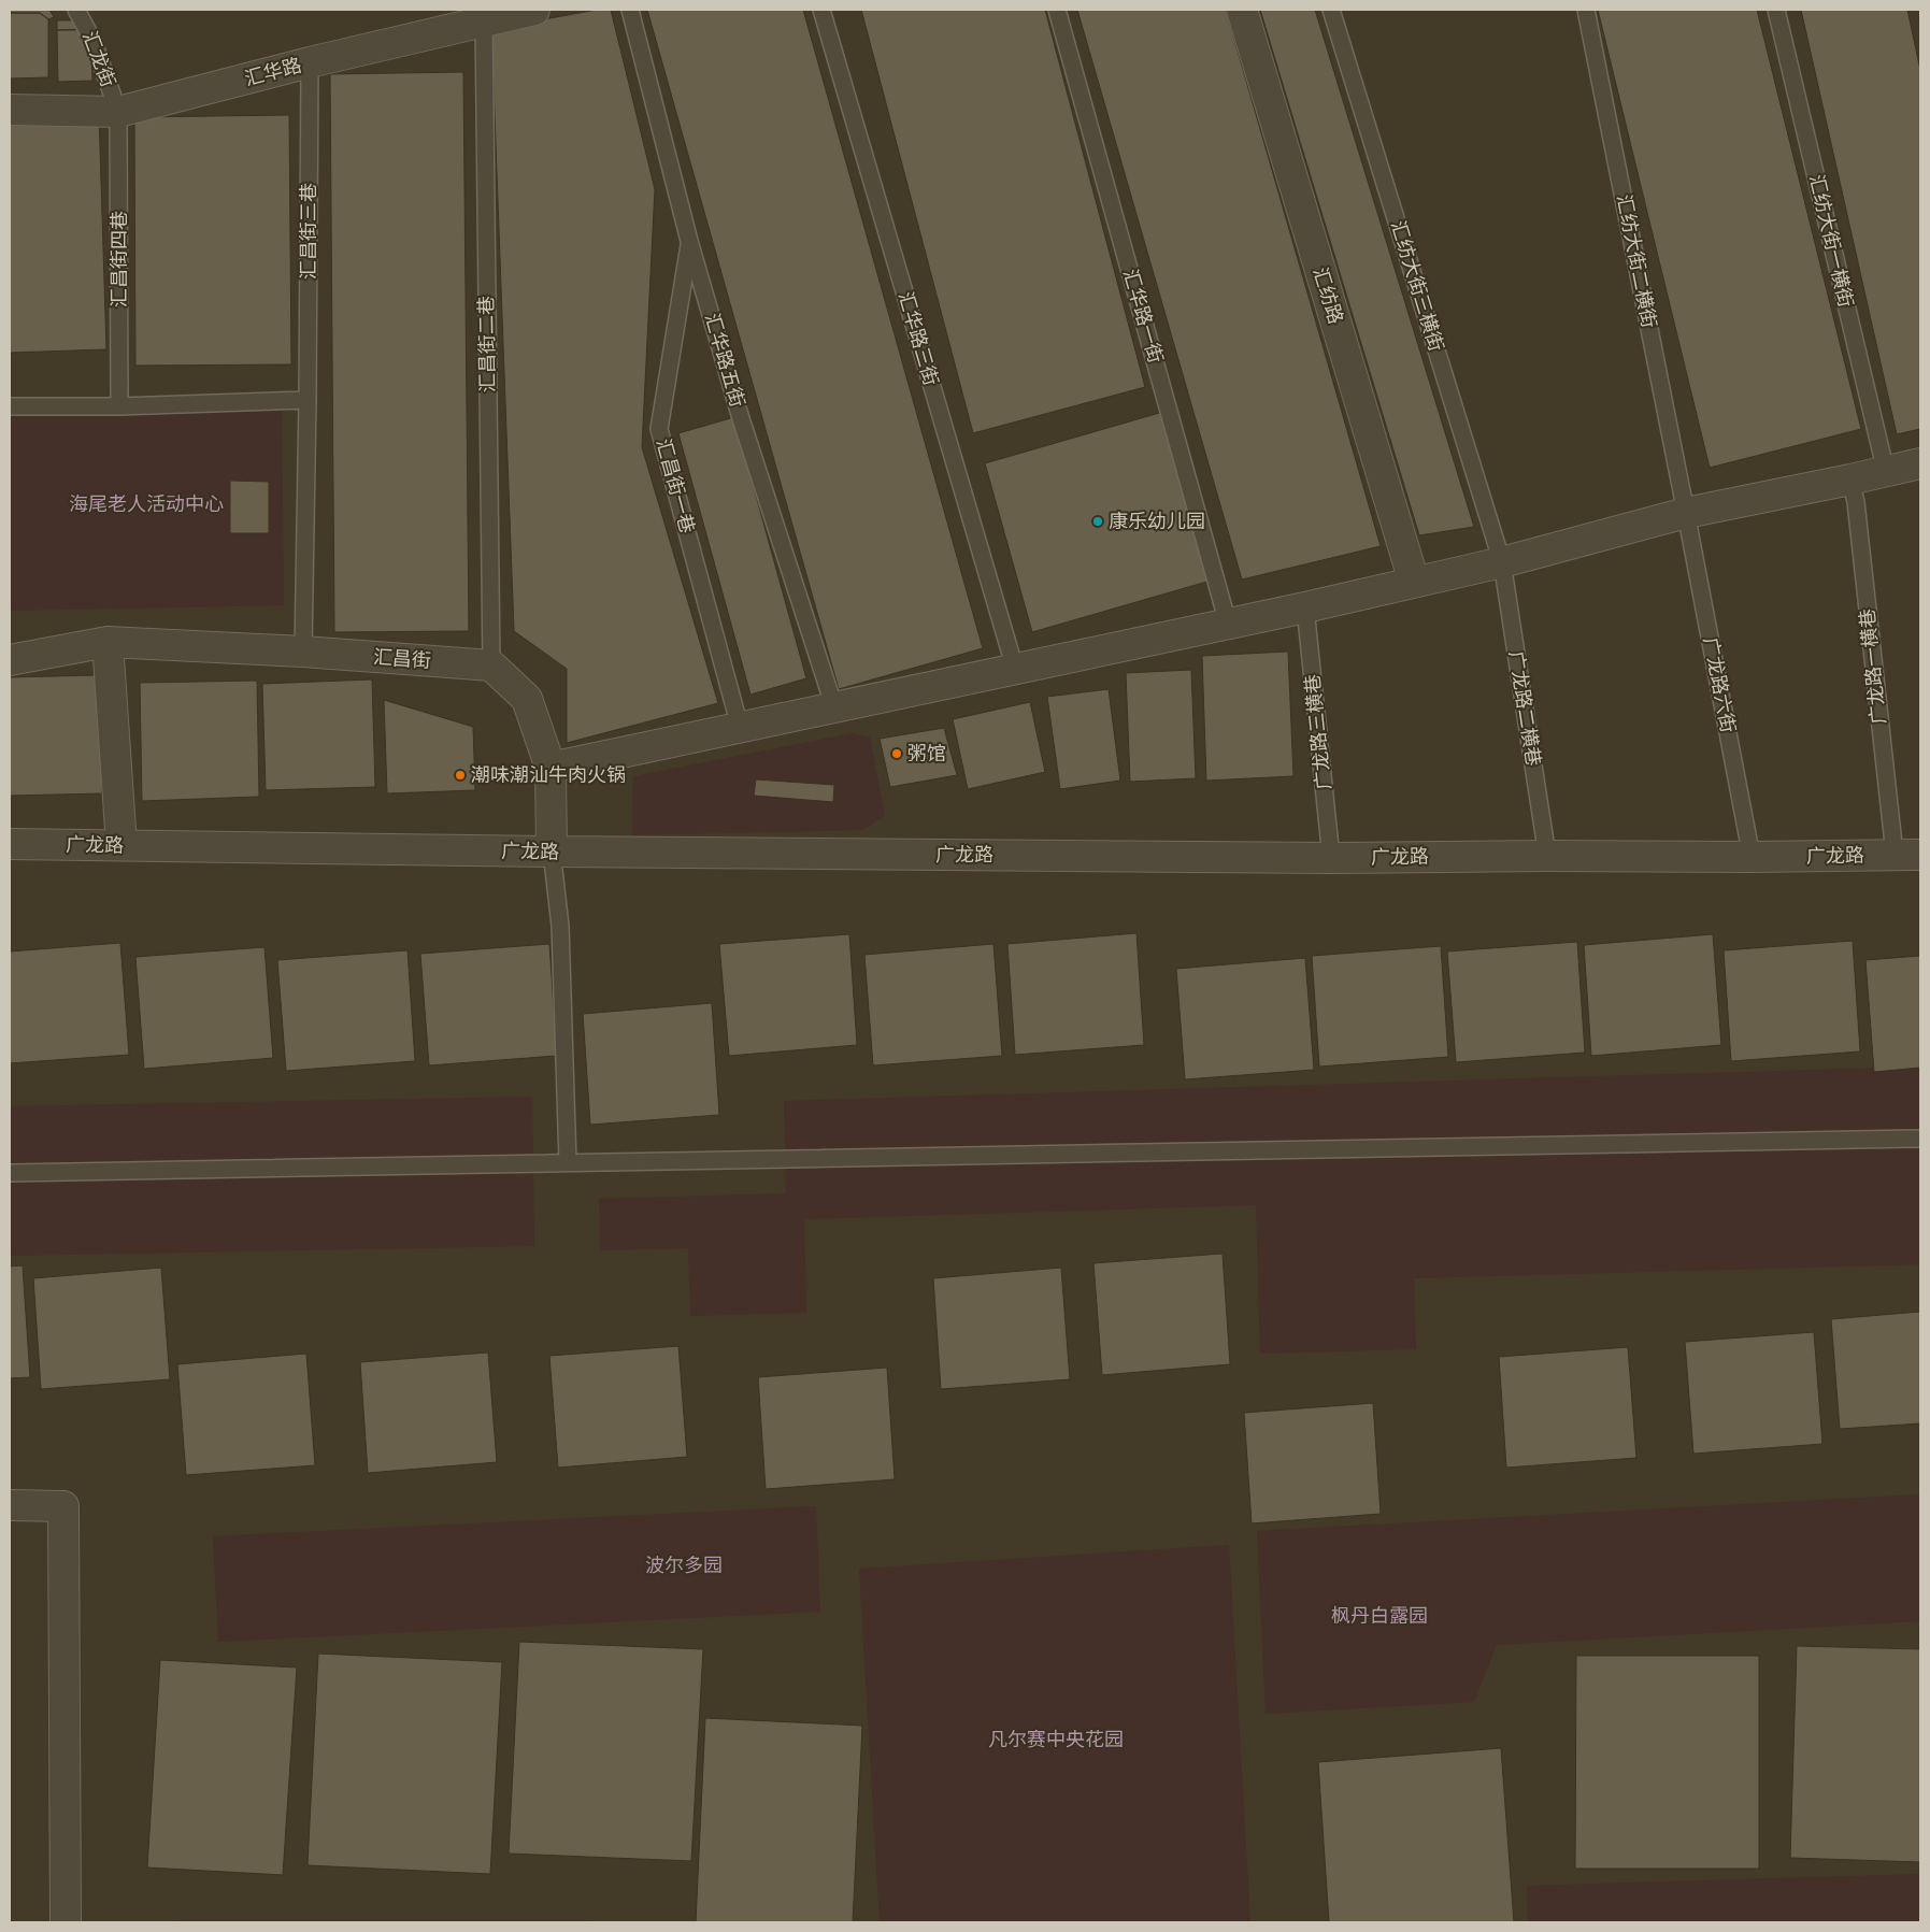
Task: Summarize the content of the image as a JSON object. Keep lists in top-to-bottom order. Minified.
{"streets":{"street":["汇华路","汇纺路","汇昌街","广龙路"],"lane":["汇龙街","汇昌街三巷","汇纺大街一横街","汇昌街四巷","汇纺大街二横街","汇纺大街三横街","汇华路一街","汇华路三街","汇昌街二巷","汇华路五街","汇昌街一巷","广龙路一横巷","广龙路六街","广龙路二横巷","广龙路三横巷"]},"crossings":[["汇龙街","汇华路"],["汇龙街","汇昌街四巷"],["汇华路","汇昌街三巷"],["汇华路","汇昌街四巷"],["汇华路","汇昌街二巷"],["汇昌街三巷","汇昌街"],["汇纺大街二横街","广龙路六街"],["汇纺大街三横街","广龙路二横巷"],["汇昌街二巷","汇昌街"],["汇华路五街","汇昌街一巷"],["广龙路一横巷","广龙路"],["广龙路六街","广龙路"],["广龙路二横巷","广龙路"],["广龙路三横巷","广龙路"]],"parks":["海尾老人活动中心","波尔多园","枫丹白露园","凡尔赛中央花园"],"places":["康乐幼儿园","粥馆","潮味潮汕牛肉火锅"]}
